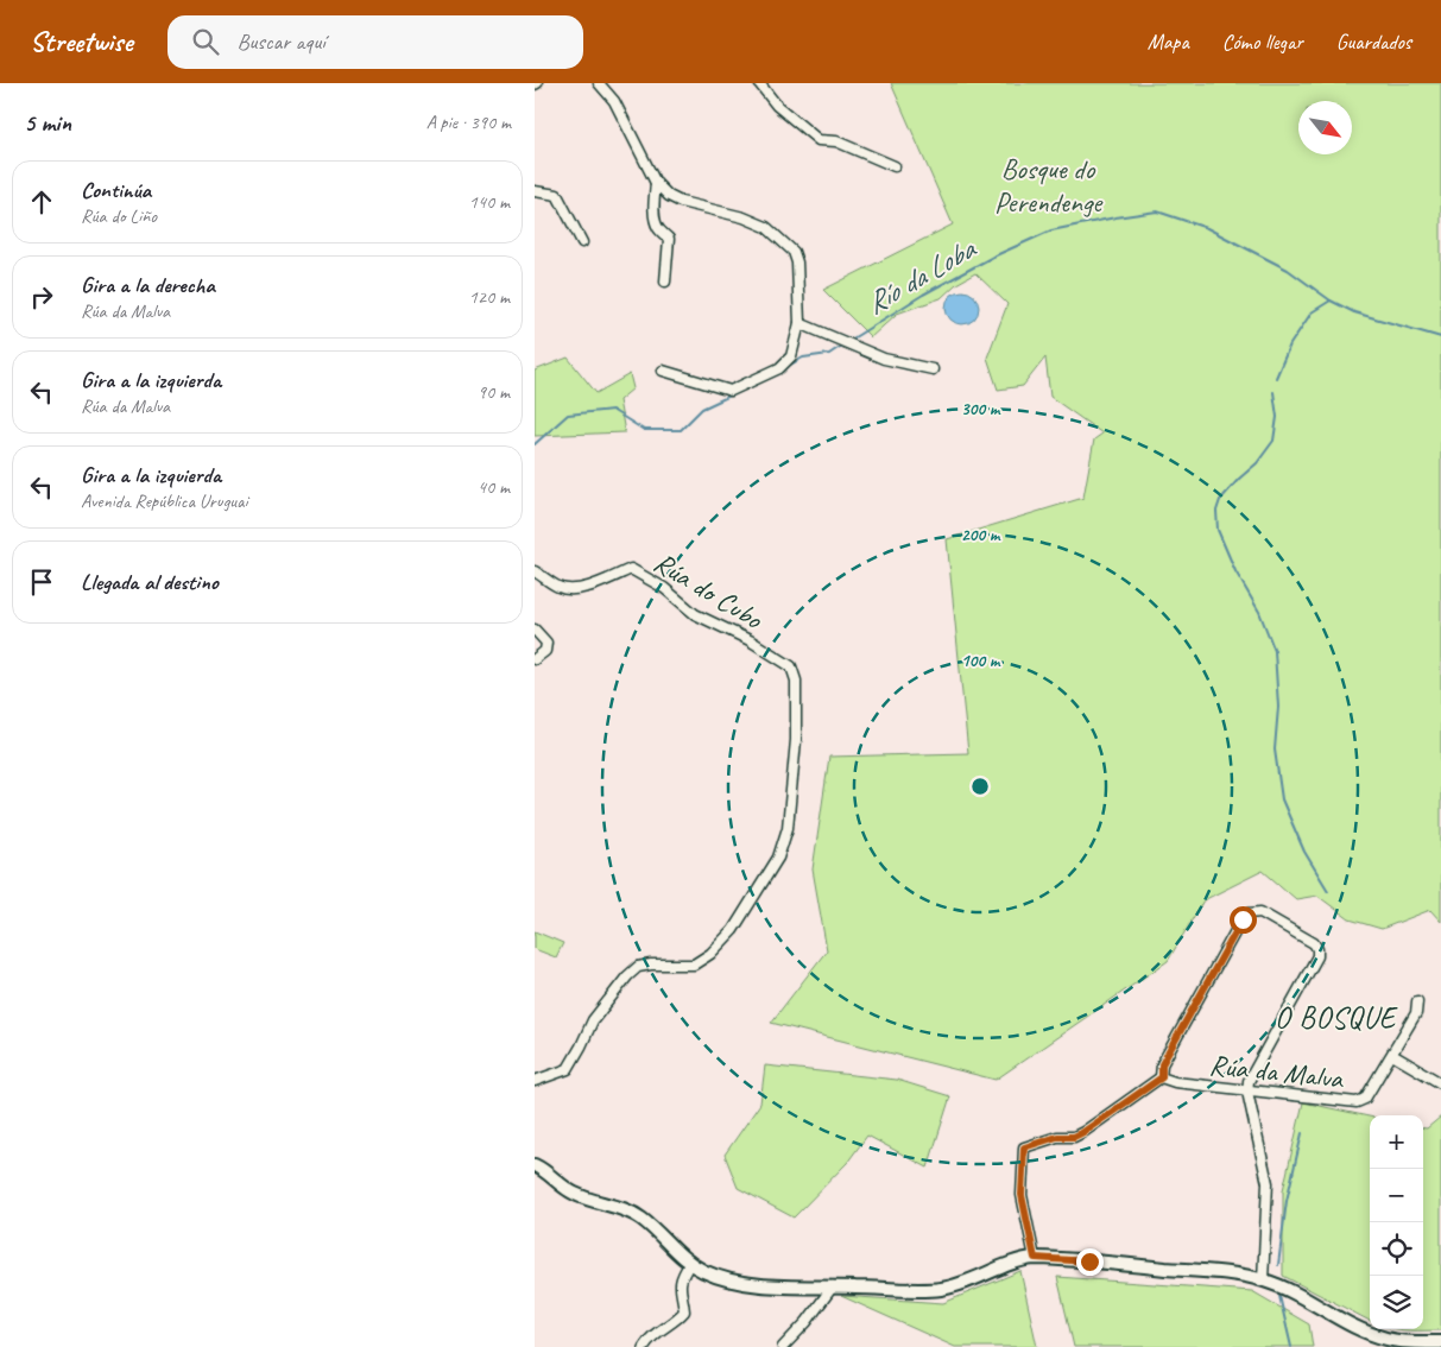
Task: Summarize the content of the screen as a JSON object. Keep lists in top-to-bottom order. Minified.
{"streets":{"street":["Rúa do Cubo","Rúa da Malva"]},"districts":["O BOSQUE"],"water":["Río da Loba"],"parks":["Bosque do Perendenge"],"north":"bottom right","page":{"header":"Streetwise","search":"Buscar aquí","nav":["Mapa","Cómo llegar","Guardados"],"heading":["5 min","A pie · 390 m"],"list":[["Continúa","Rúa do Liño","140 m"],["Gira a la derecha","Rúa da Malva","120 m"],["Gira a la izquierda","Rúa da Malva","90 m"],["Gira a la izquierda","Avenida República Uruguai","40 m"],"Llegada al destino"],"map_buttons":["+","−"]},"rings":["300 m","200 m","100 m"]}
